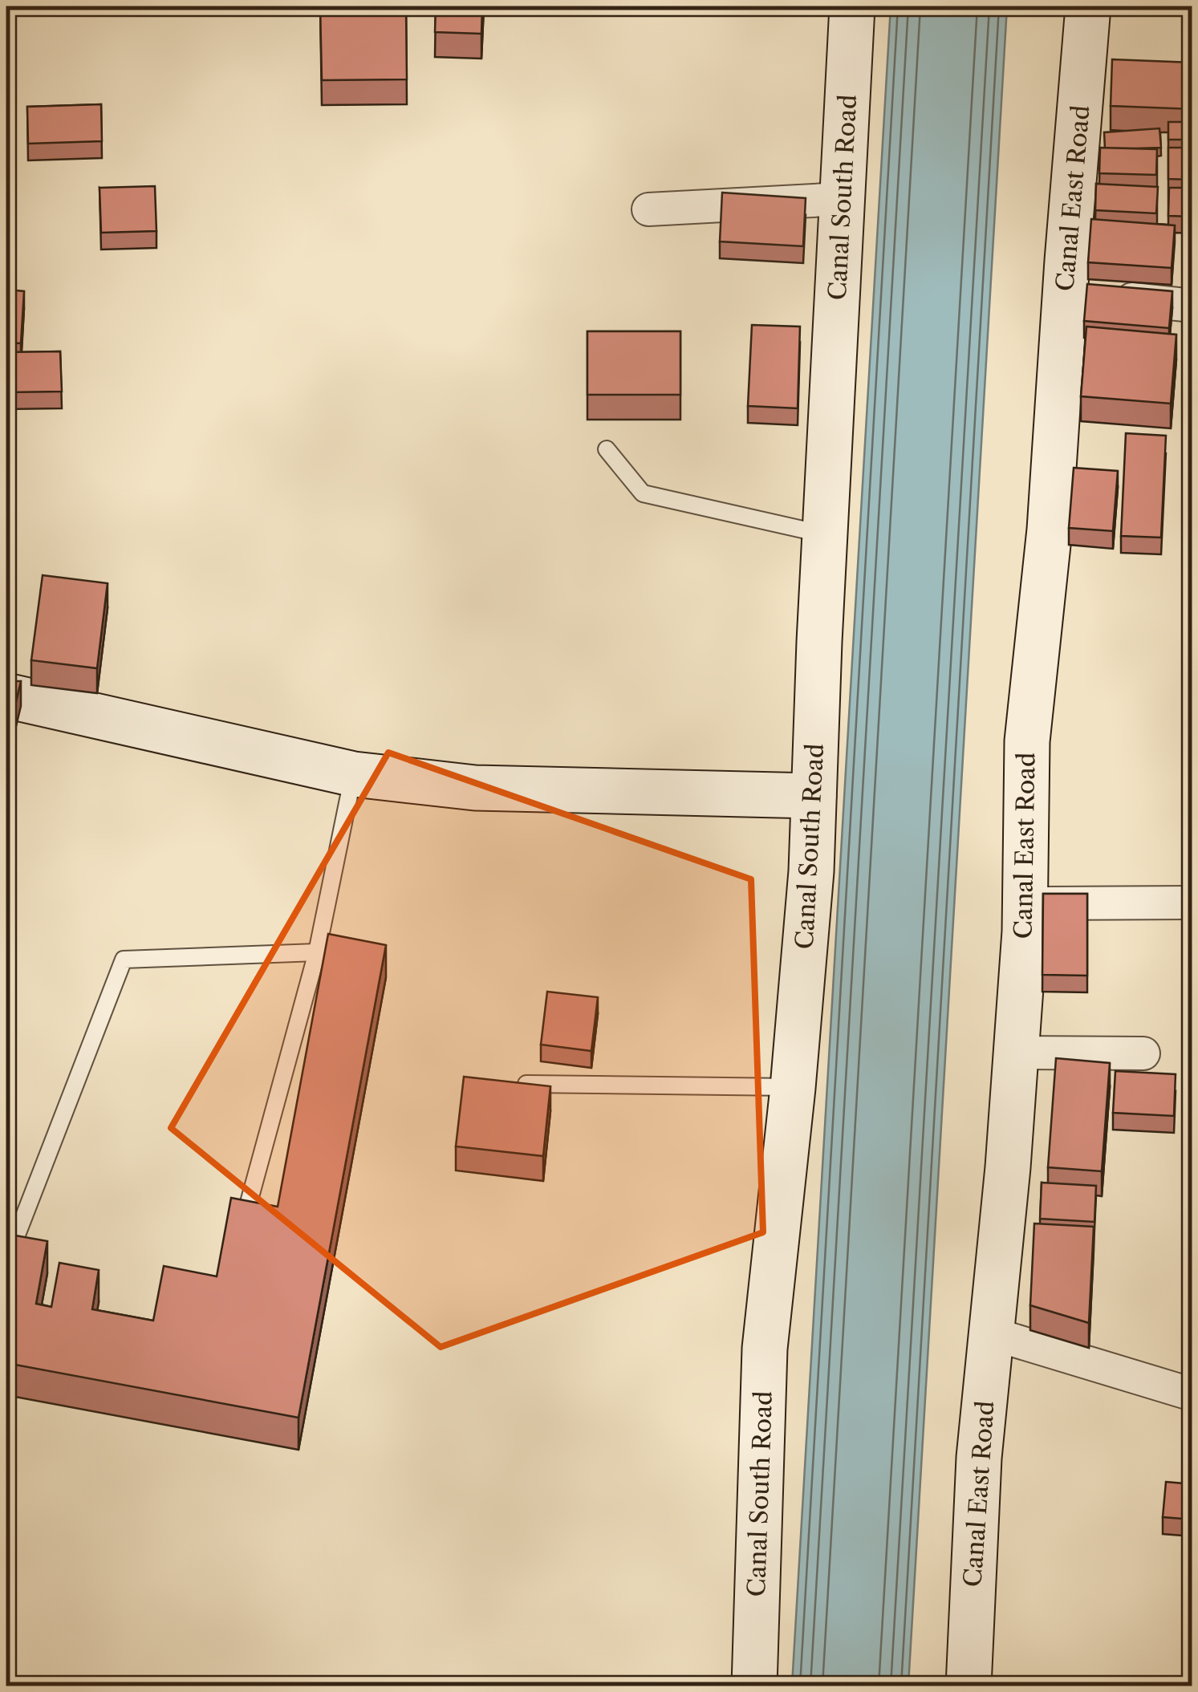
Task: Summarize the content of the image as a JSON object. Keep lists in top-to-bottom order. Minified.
{"streets":{"street":["Canal South Road","Canal East Road"]}}
